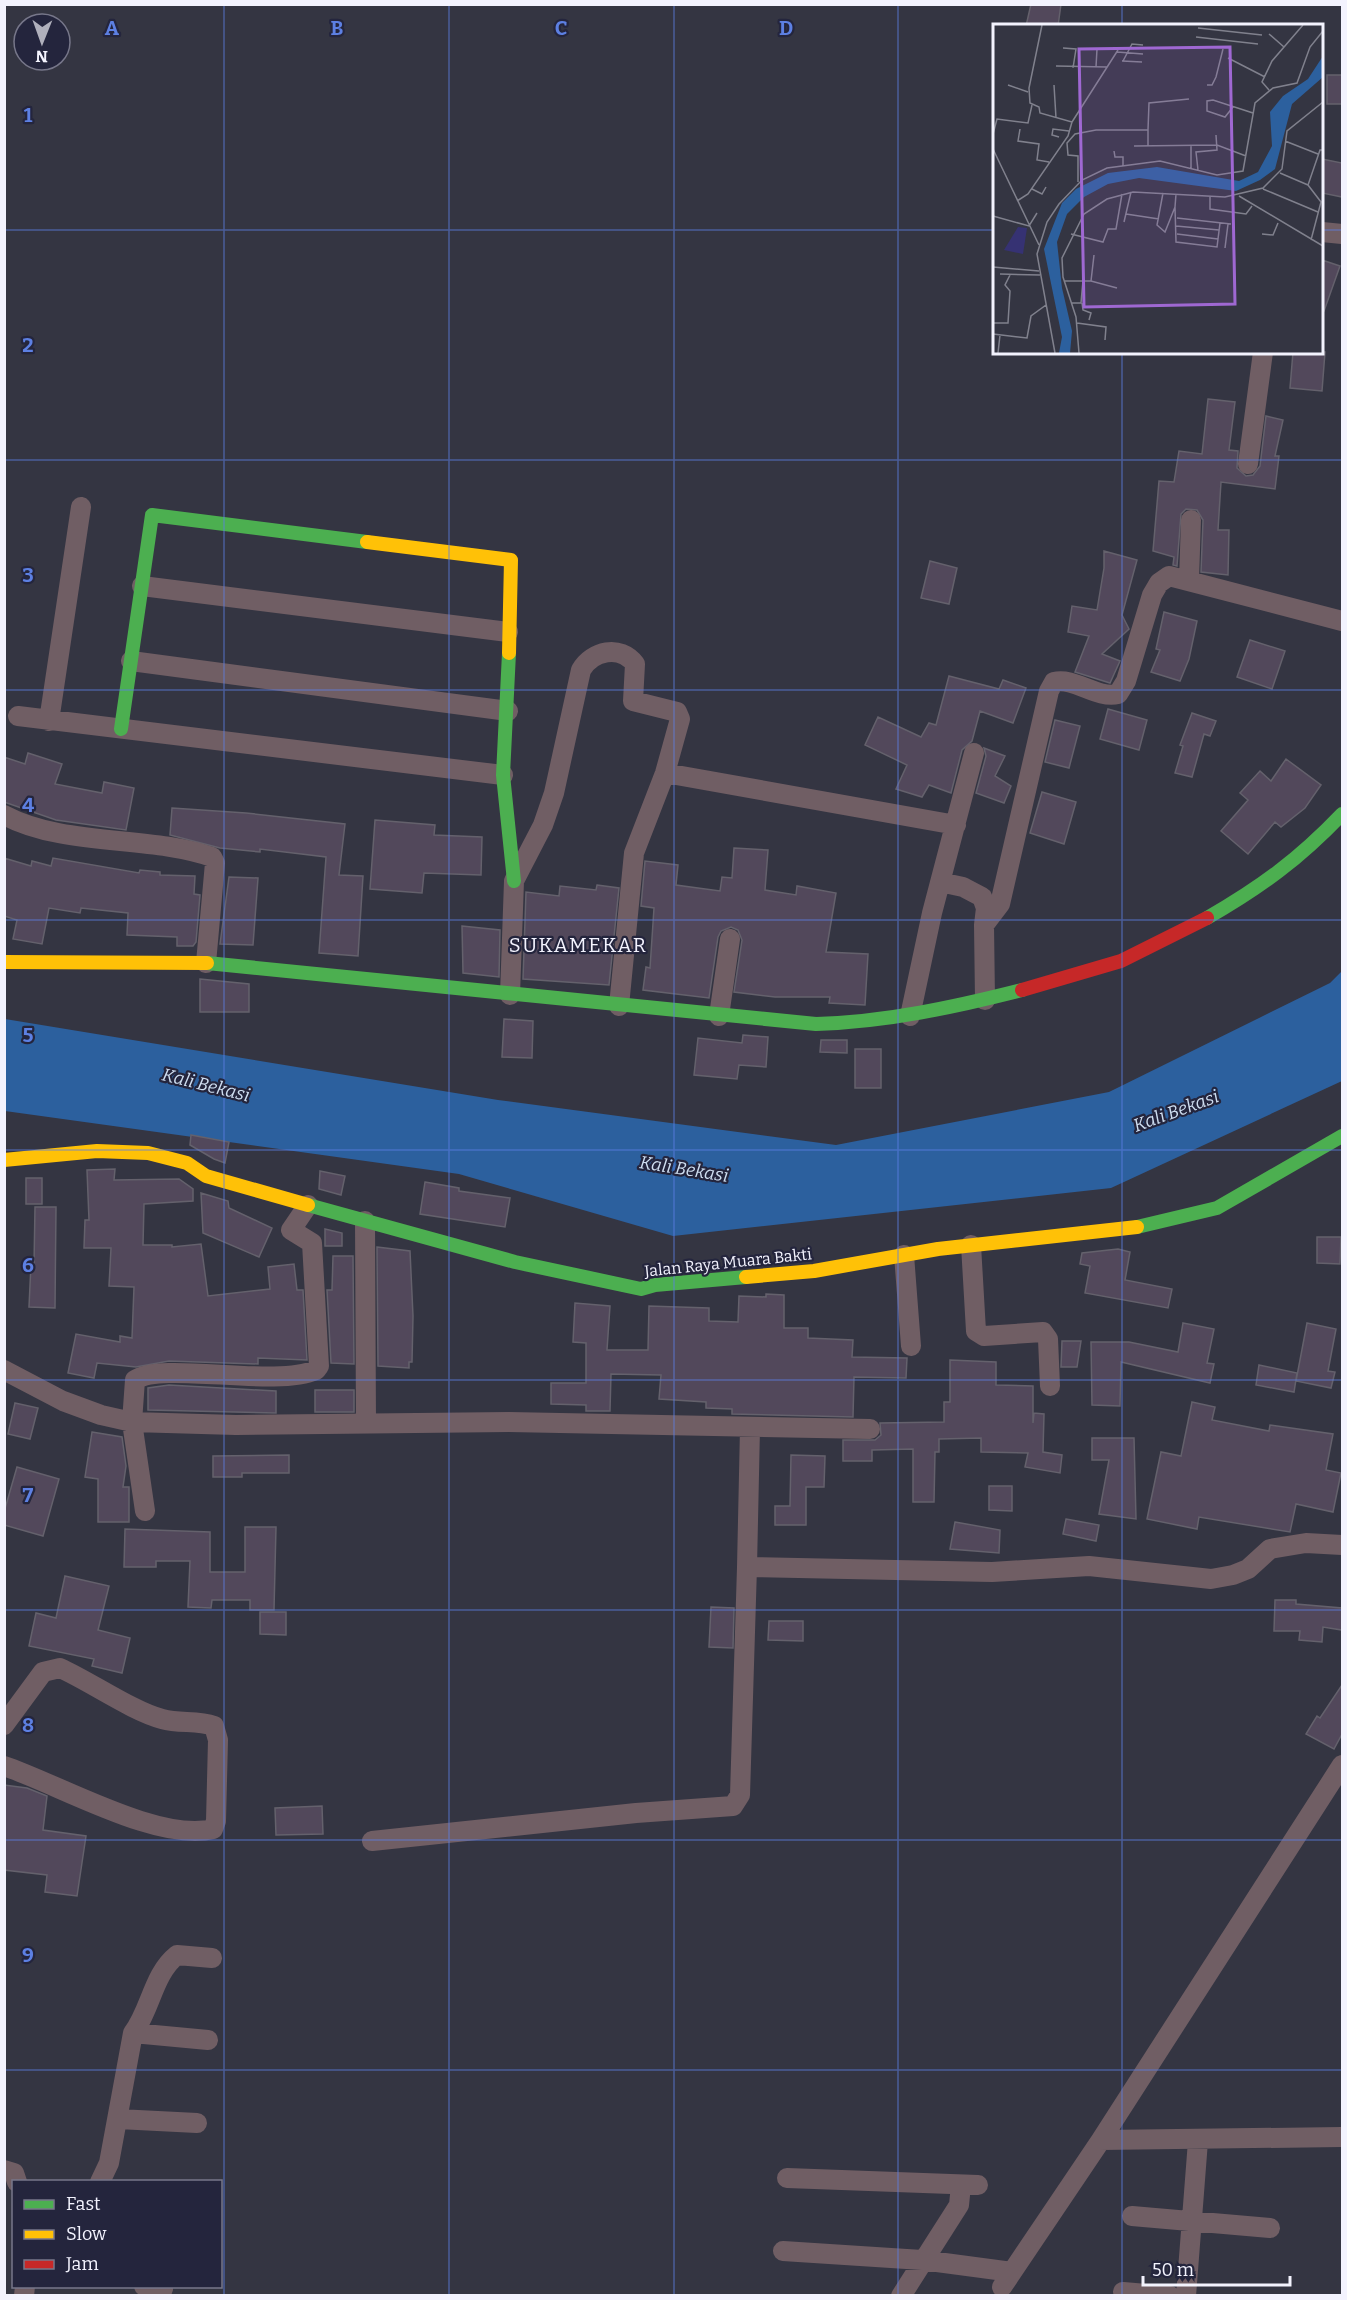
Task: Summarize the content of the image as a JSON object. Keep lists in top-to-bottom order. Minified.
{"streets":{"street":["Jalan Raya Muara Bakti"]},"districts":["SUKAMEKAR"],"water":["Kali Bekasi"],"legend":["Fast","Slow","Jam"],"scale_bar":"50 m","north":"bottom","grid":{"columns":["A","B","C","D"],"rows":["1","2","3","4","5","6","7","8","9"]}}
